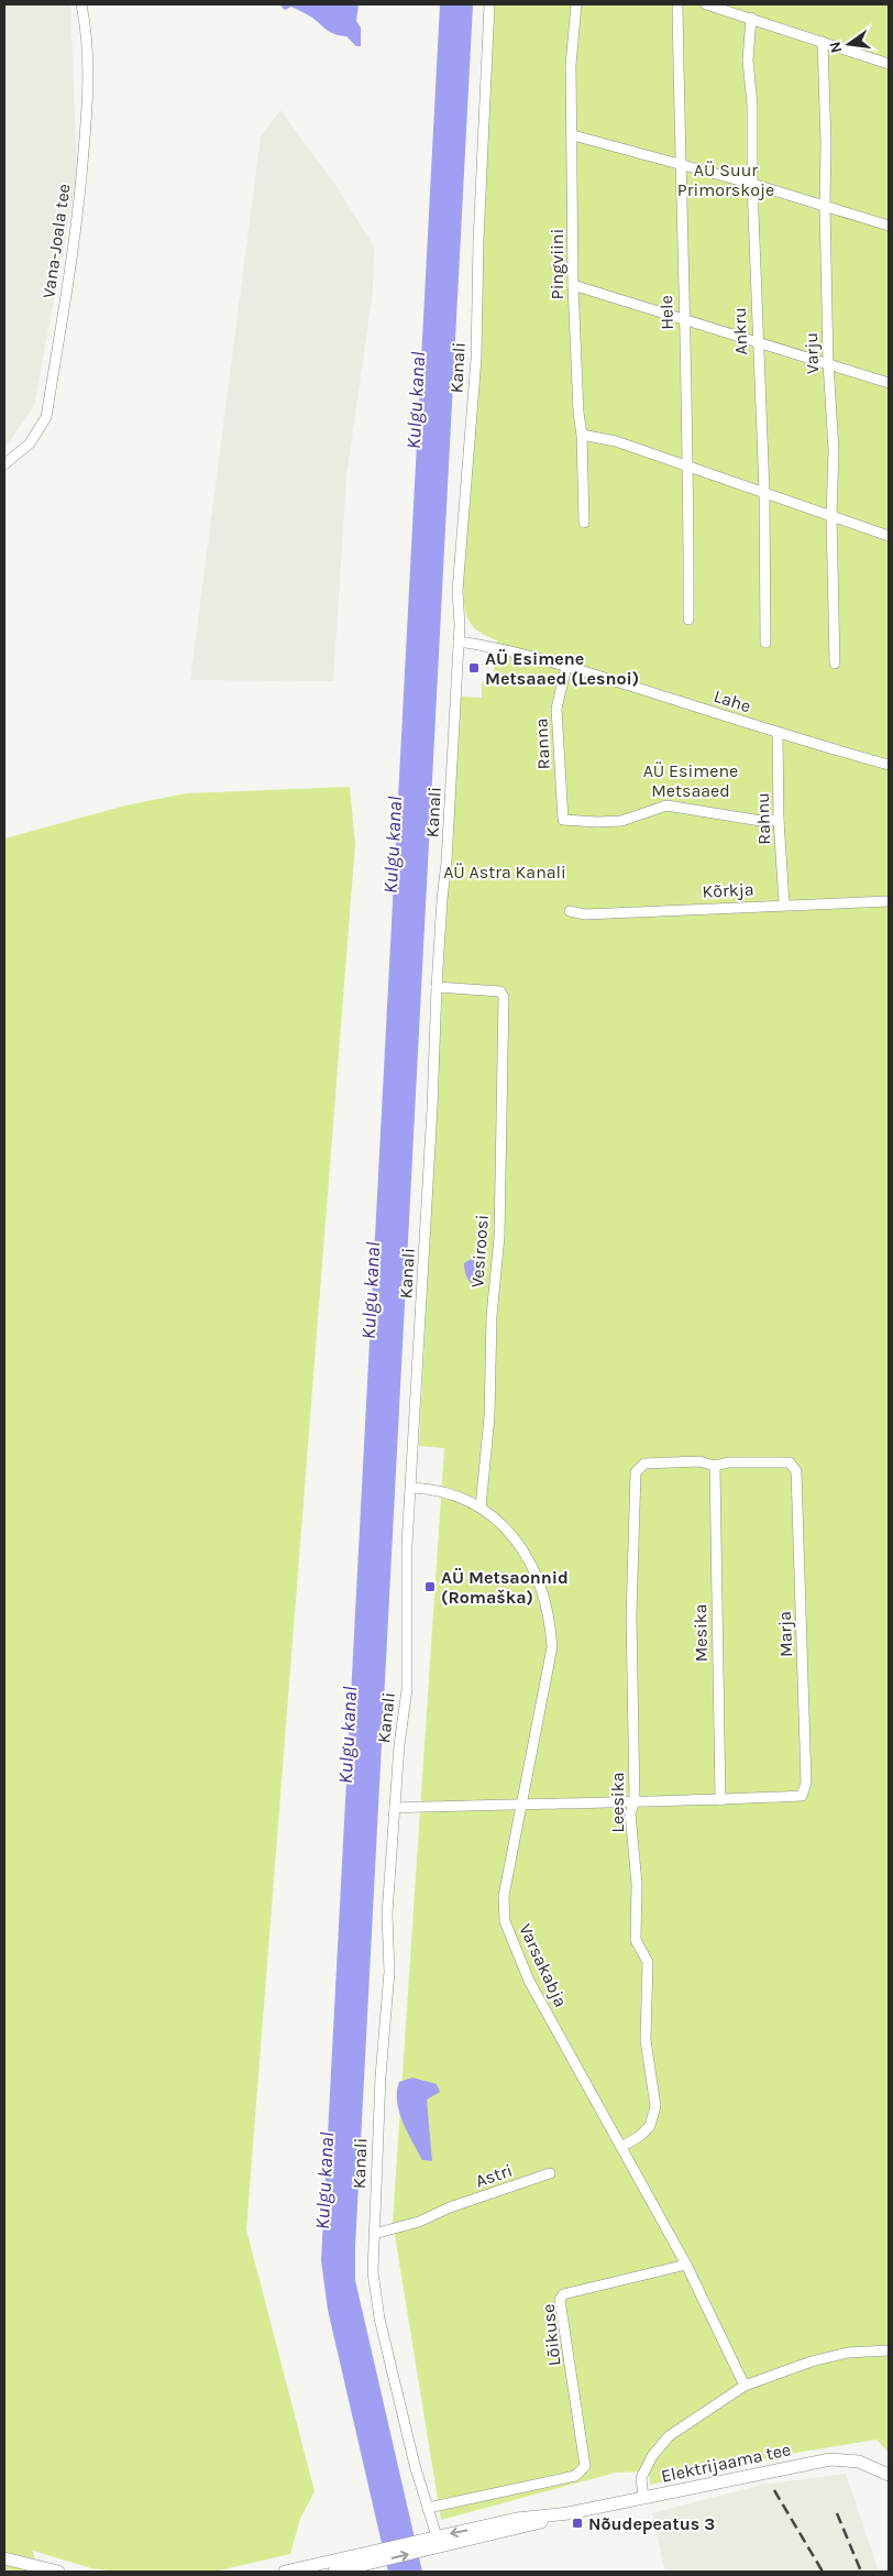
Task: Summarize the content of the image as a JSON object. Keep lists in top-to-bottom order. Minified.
{"streets":{"street":["Vana-Joala tee","Pingviini","Hele","Ankru","Varju","Kanali","Lahe","Ranna","Rahnu","Kõrkja","Vesiroosi","Mesika","Marja","Leesika","Varsakabja","Astri","Lõikuse","Elektrijaama tee"]},"crossings":[["Kanali","Lahe"],["Kanali","Vesiroosi"],["Kanali","Astri"],["Kanali","Lõikuse"],["Kanali","Elektrijaama tee"],["Lahe","Ranna"],["Lahe","Rahnu"],["Ranna","Rahnu"],["Rahnu","Kõrkja"],["Vesiroosi","Varsakabja"],["Mesika","Marja"],["Mesika","Leesika"],["Marja","Leesika"],["Leesika","Varsakabja"],["Varsakabja","Lõikuse"]],"water":["Kulgu kanal"],"parks":["AÜ Suur Primorskoje","AÜ Esimene Metsaaed","AÜ Astra Kanali"],"places":{"transit":["AÜ Esimene Metsaaed (Lesnoi)","AÜ Metsaonnid (Romaška)","Nõudepeatus 3"]},"north":"left"}
